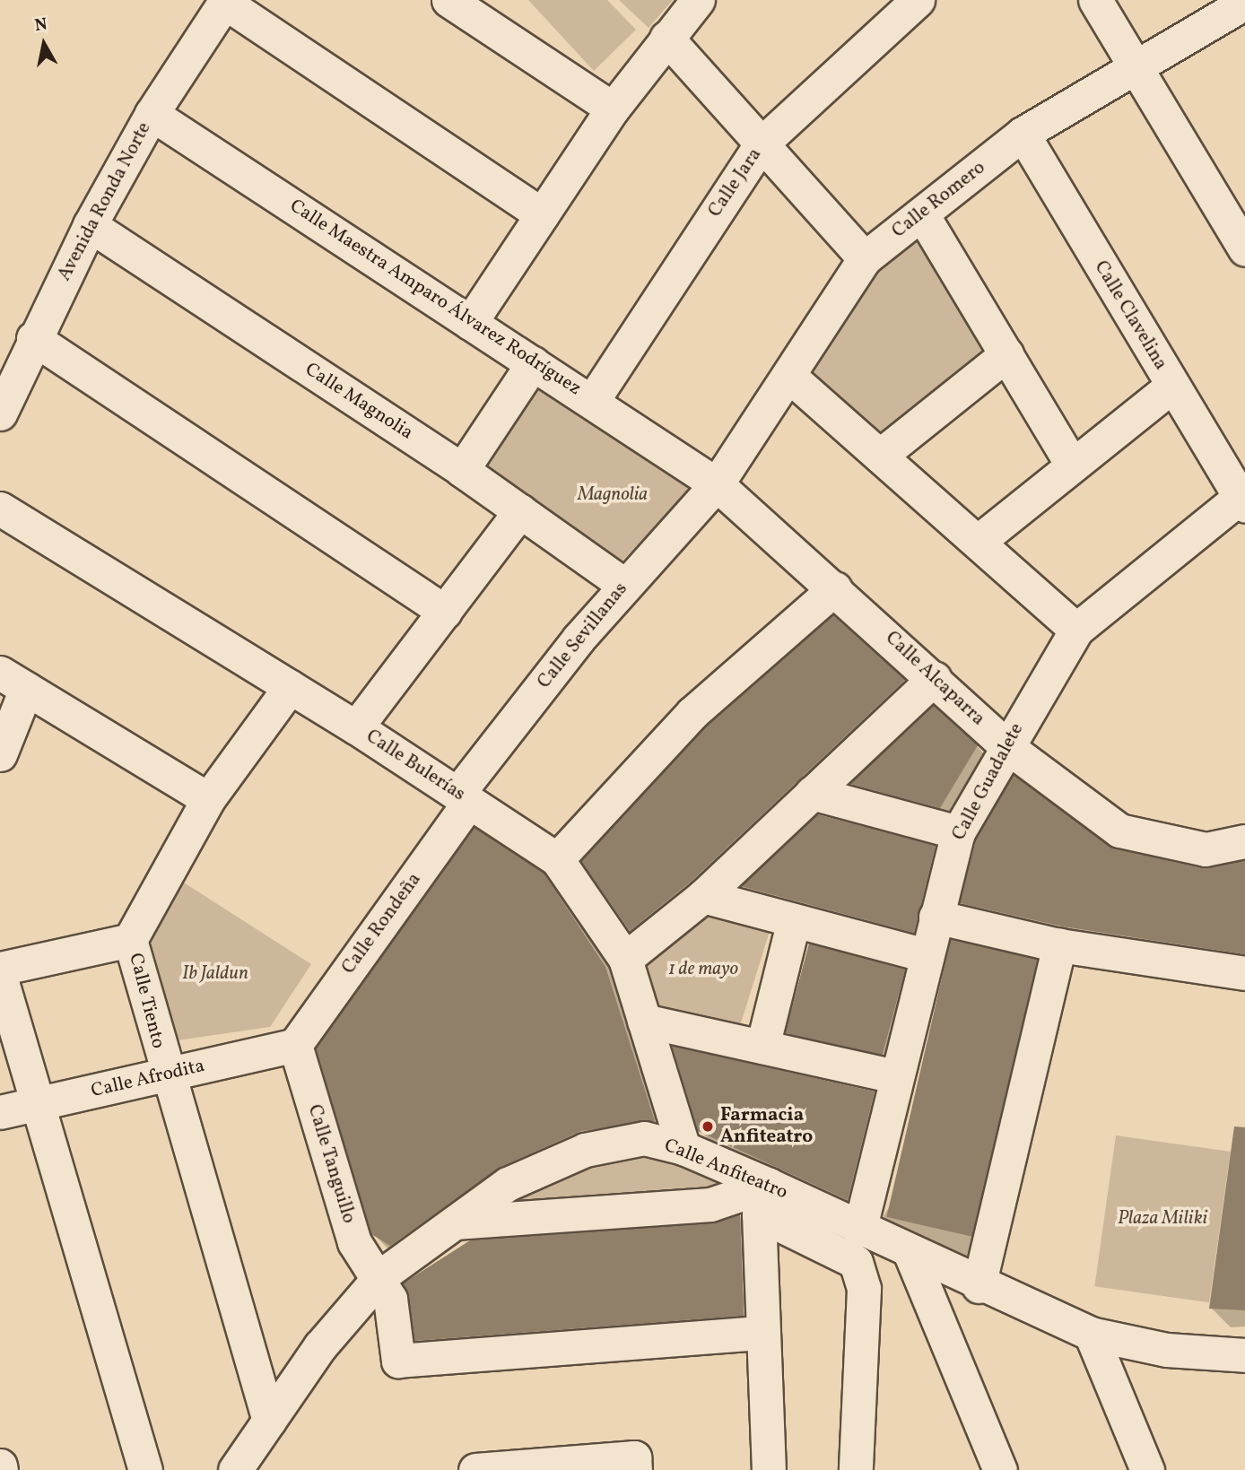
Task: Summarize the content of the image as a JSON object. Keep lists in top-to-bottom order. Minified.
{"streets":{"street":["Calle Jara","Calle Romero","Avenida Ronda Norte","Calle Maestra Amparo Álvarez Rodríguez","Calle Clavelina","Calle Magnolia","Calle Sevillanas","Calle Alcaparra","Calle Bulerías","Calle Guadalete","Calle Rondeña","Calle Tiento","Calle Afrodita","Calle Tanguillo","Calle Anfiteatro"]},"crossings":[["Calle Jara","Calle Maestra Amparo Álvarez Rodríguez"],["Calle Romero","Calle Maestra Amparo Álvarez Rodríguez"],["Calle Romero","Calle Clavelina"],["Calle Romero","Calle Sevillanas"],["Calle Romero","Calle Alcaparra"],["Avenida Ronda Norte","Calle Maestra Amparo Álvarez Rodríguez"],["Avenida Ronda Norte","Calle Magnolia"],["Calle Maestra Amparo Álvarez Rodríguez","Calle Sevillanas"],["Calle Maestra Amparo Álvarez Rodríguez","Calle Alcaparra"],["Calle Clavelina","Calle Guadalete"],["Calle Magnolia","Calle Sevillanas"],["Calle Sevillanas","Calle Alcaparra"],["Calle Sevillanas","Calle Bulerías"],["Calle Sevillanas","Calle Rondeña"],["Calle Alcaparra","Calle Guadalete"],["Calle Bulerías","Calle Rondeña"],["Calle Bulerías","Calle Tiento"],["Calle Bulerías","Calle Anfiteatro"],["Calle Guadalete","Calle Anfiteatro"],["Calle Rondeña","Calle Afrodita"],["Calle Rondeña","Calle Tanguillo"],["Calle Tiento","Calle Afrodita"],["Calle Tiento","Calle Anfiteatro"],["Calle Afrodita","Calle Tanguillo"],["Calle Tanguillo","Calle Anfiteatro"]],"parks":["Magnolia","1 de mayo","Ib Jaldun","Plaza Miliki"],"places":["Farmacia Anfiteatro"],"north":"top"}
